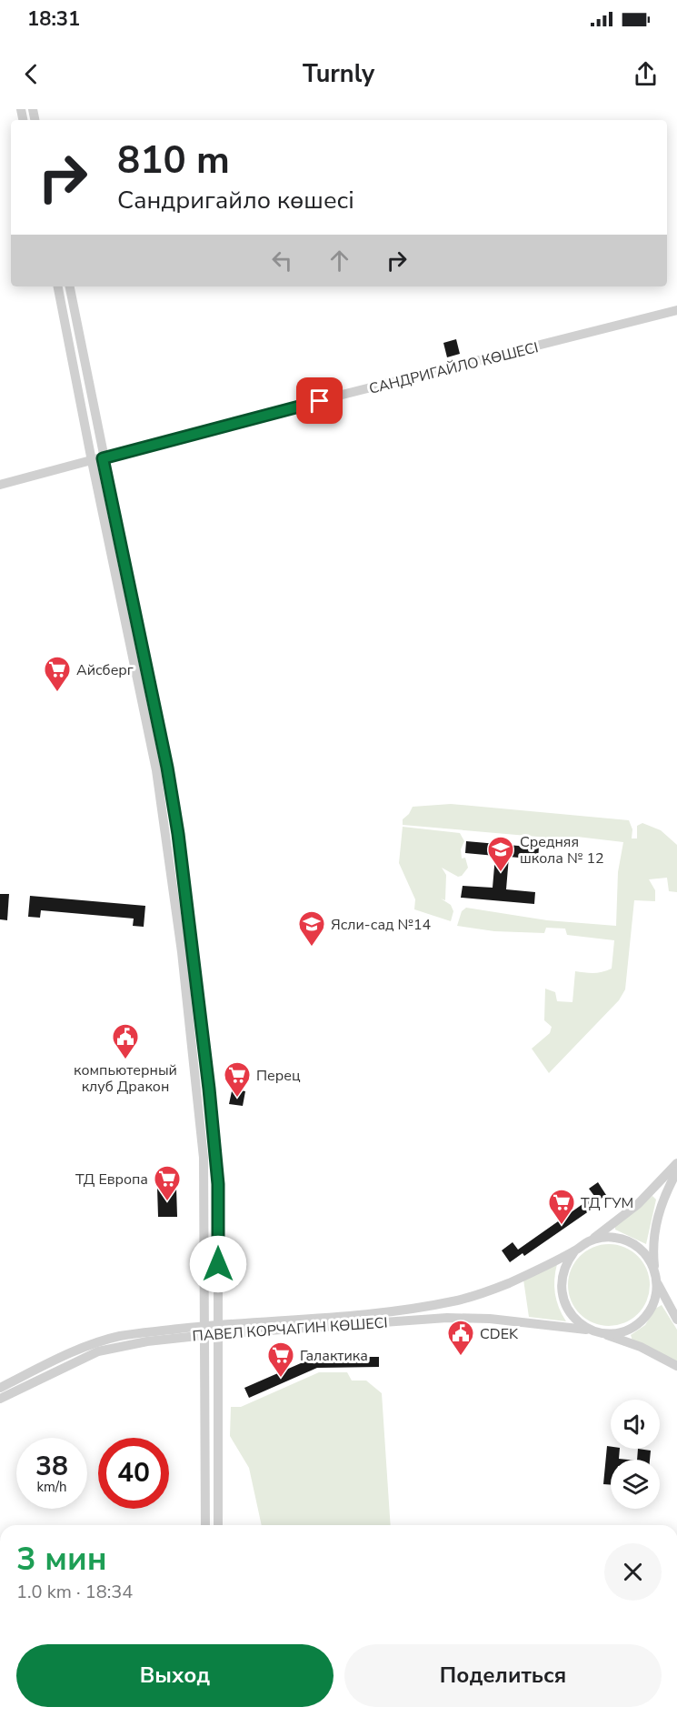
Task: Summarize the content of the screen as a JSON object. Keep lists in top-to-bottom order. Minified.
{"streets":{"street":["САНДРИГАЙЛО КӨШЕСІ","ПАВЕЛ КОРЧАГИН КӨШЕСІ"]},"places":{"supermarket":["Айсберг","Перец","ТД Европа","ТД ГУМ","Галактика"],"school or university":["Средняя школа № 12","Ясли-сад №14"],"public building":["компьютерный клуб Дракон","CDEK"]},"page":{"status":"18:31","header":"Turnly","turn":["810 m","Сандригайло көшесі"],"speed":"38 km/h","limit":"40","heading":["3 мин","1.0 km · 18:34"],"buttons":["Выход","Поделиться"]}}
